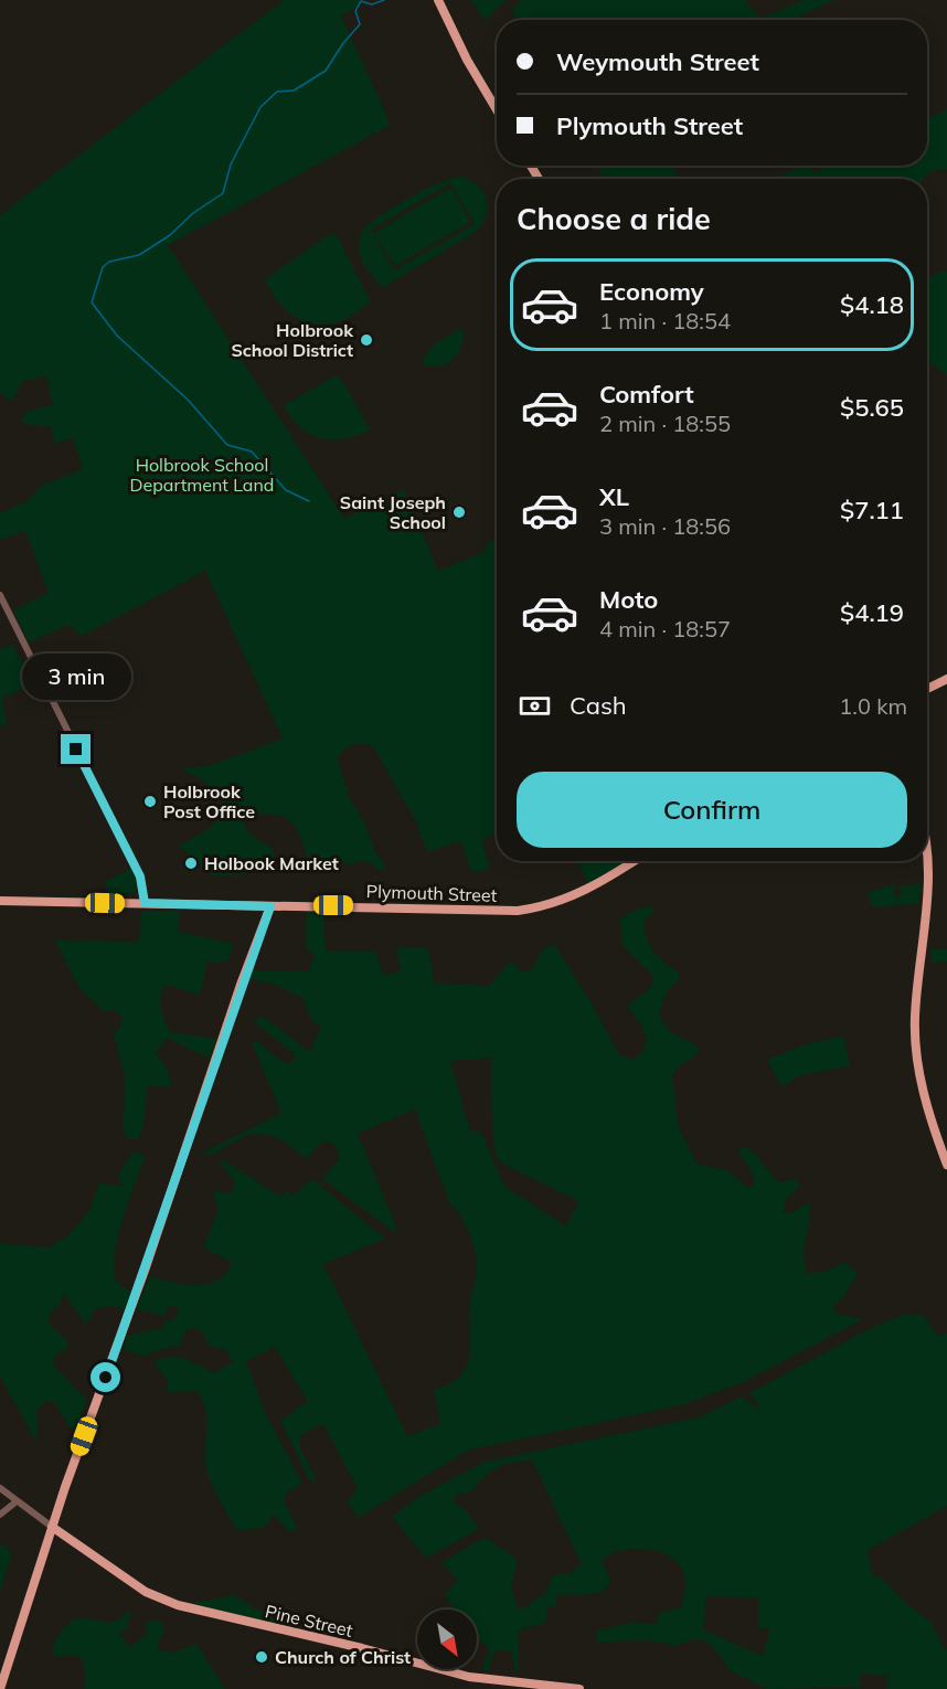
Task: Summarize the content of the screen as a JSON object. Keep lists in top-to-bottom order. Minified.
{"streets":{"main road":["Plymouth Street","Pine Street"]},"parks":["Holbrook School Department Land"],"places":["Holbrook School District","Saint Joseph School","Holbrook Post Office","Holbook Market","Church of Christ"],"north":"bottom right","page":{"banner":["Weymouth Street","Plymouth Street"],"heading":"Choose a ride","list":[{"name":"Economy","note":"1 min · 18:54","value":"$4.18"},{"name":"Comfort","note":"2 min · 18:55","value":"$5.65"},{"name":"XL","note":"3 min · 18:56","value":"$7.11"},{"name":"Moto","note":"4 min · 18:57","value":"$4.19"}],"bubble":"3 min","pay":["Cash","1.0 km"],"buttons":"Confirm"}}
